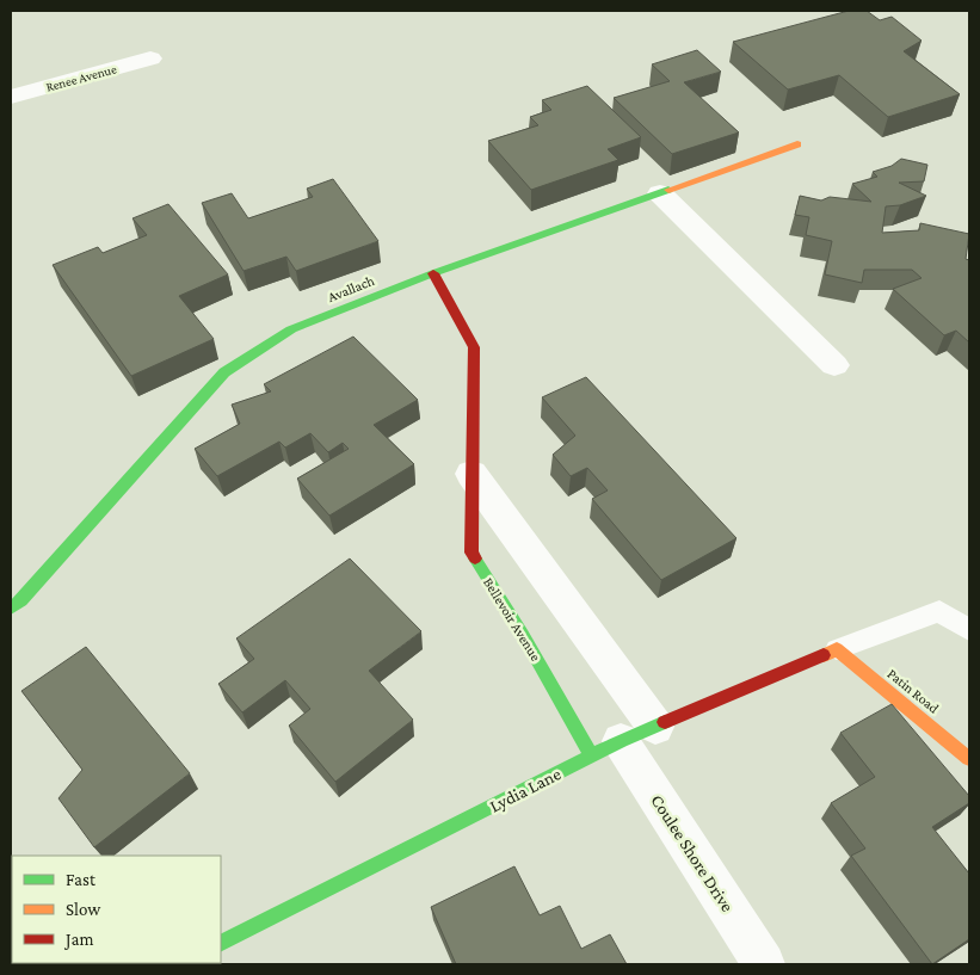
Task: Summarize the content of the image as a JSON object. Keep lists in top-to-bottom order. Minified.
{"streets":{"street":["Renee Avenue","Avallach","Bellevoir Avenue","Patin Road","Lydia Lane","Coulee Shore Drive"]},"crossings":[["Avallach","Bellevoir Avenue"],["Bellevoir Avenue","Lydia Lane"],["Bellevoir Avenue","Coulee Shore Drive"],["Patin Road","Lydia Lane"],["Lydia Lane","Coulee Shore Drive"]],"legend":["Fast","Slow","Jam"]}
